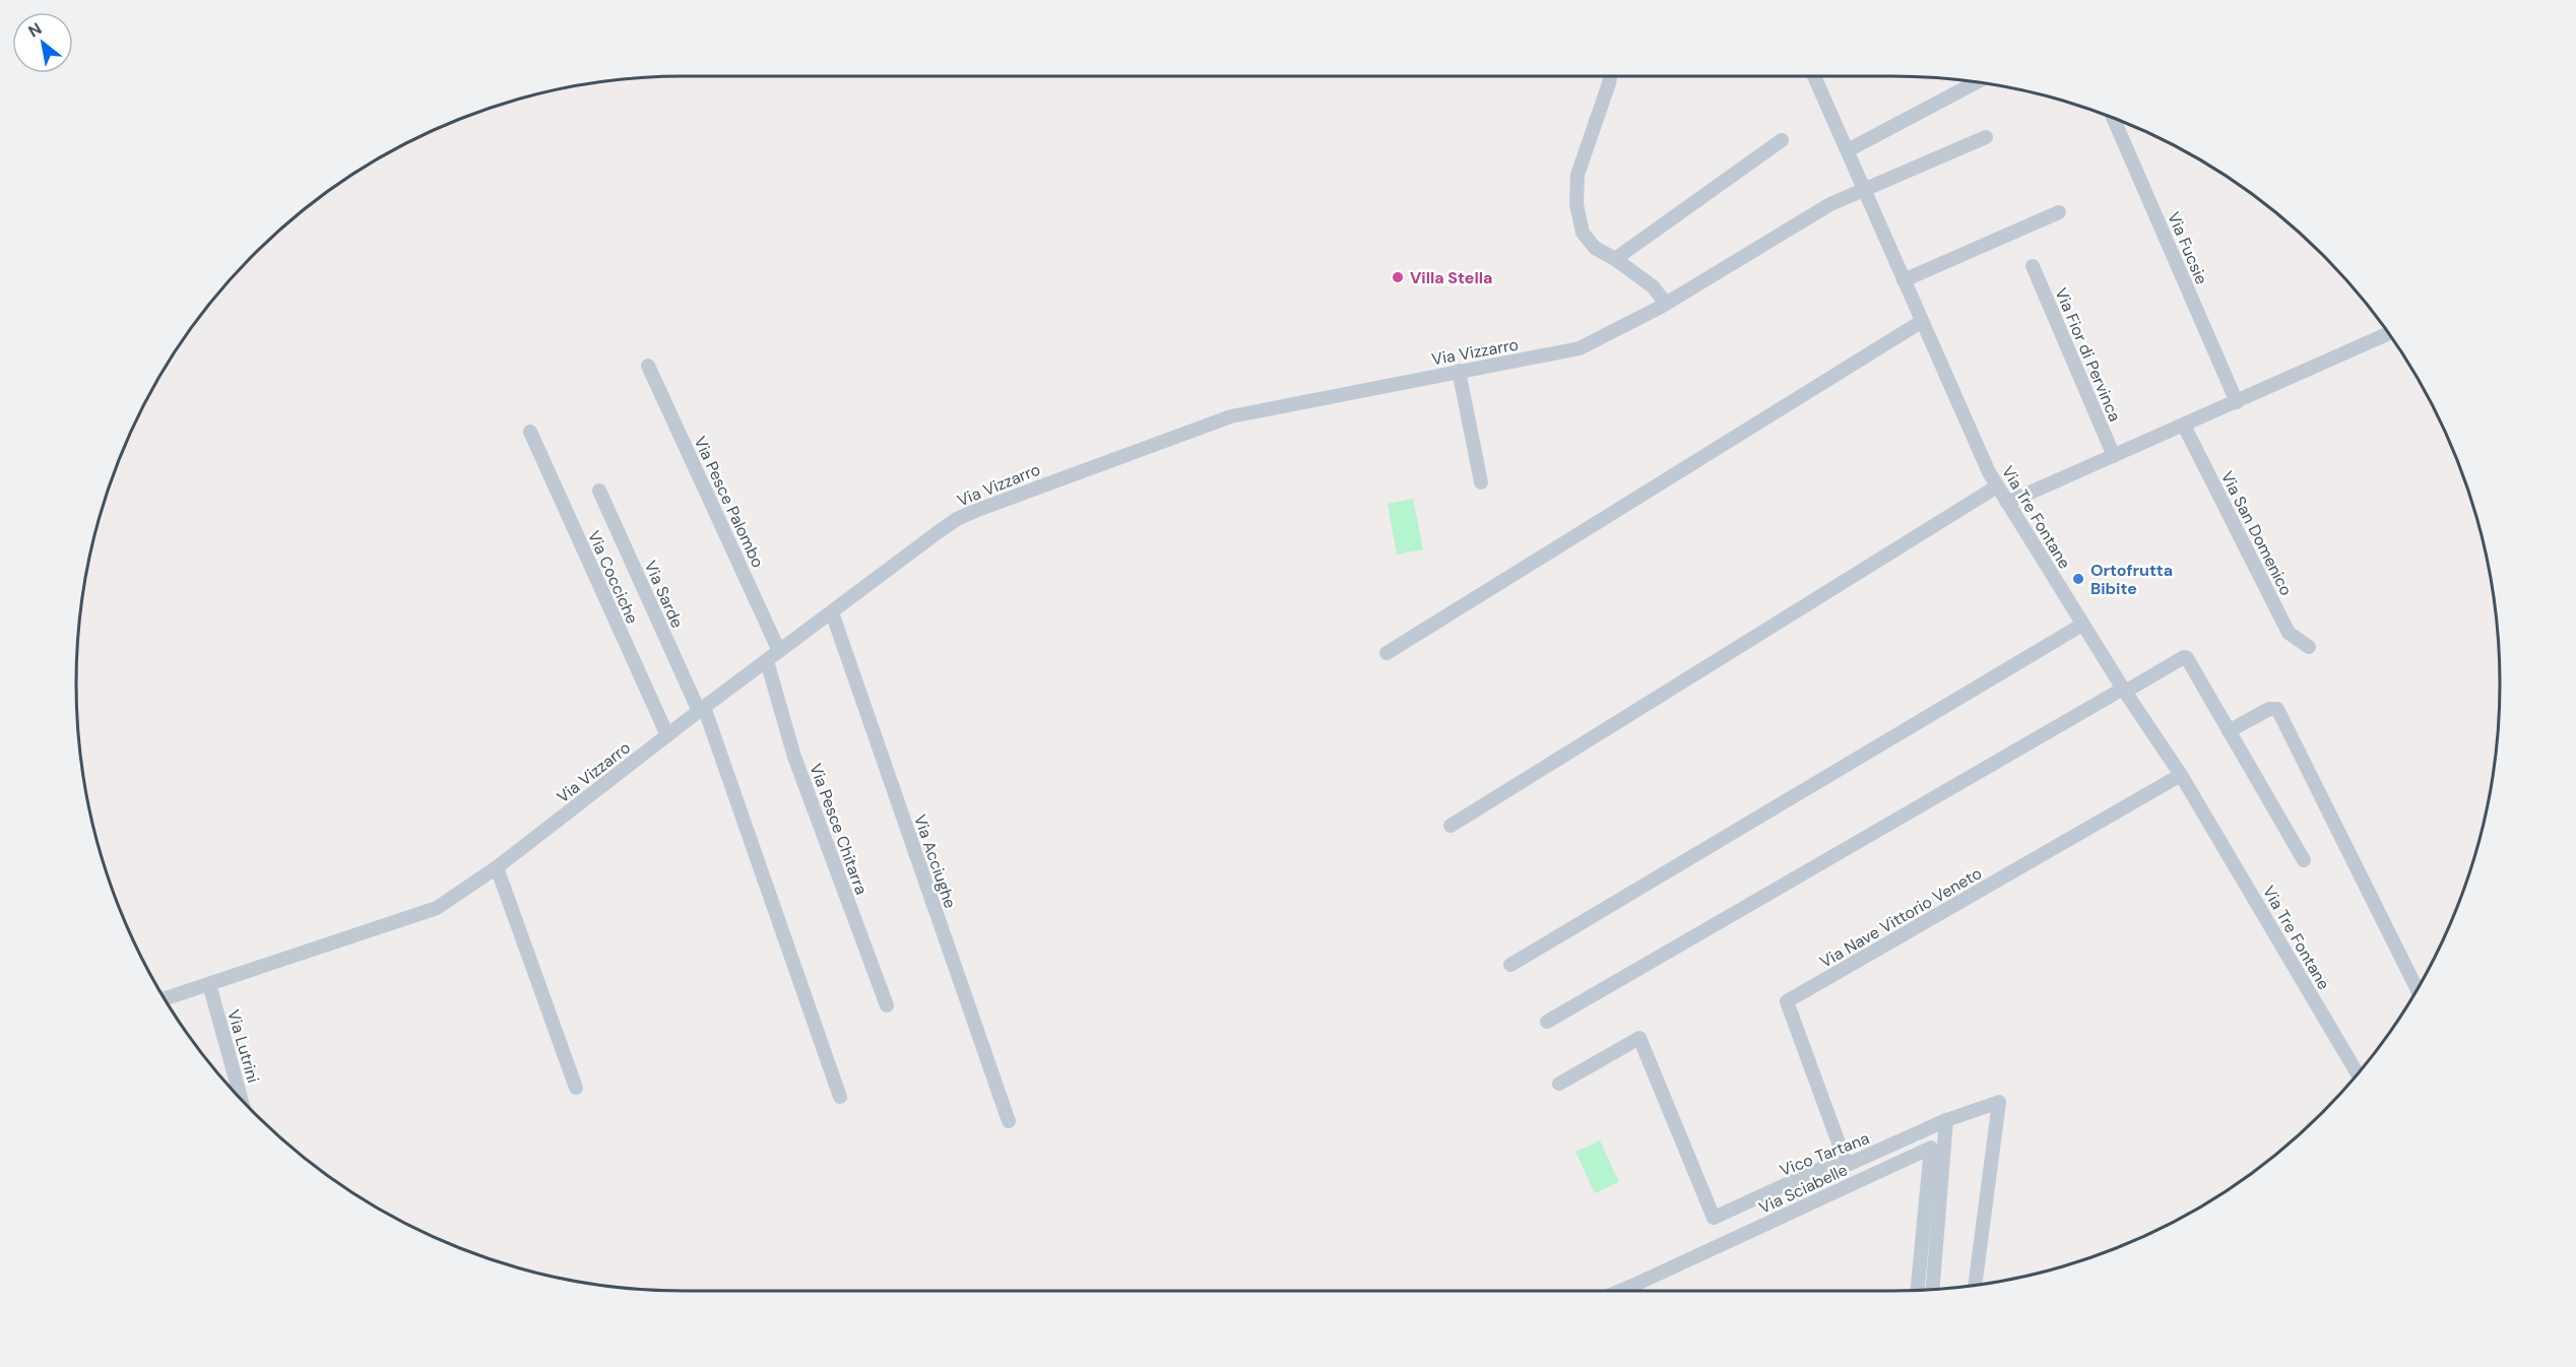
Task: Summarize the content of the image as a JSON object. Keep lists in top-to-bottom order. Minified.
{"streets":{"street":["Via Fucsie","Via Vizzarro","Via Fior di Pervinca","Via Pesce Palombo","Via Tre Fontane","Via San Domenico","Via Cocciche","Via Sarde","Via Pesce Chitarra","Via Acciughe","Via Nave Vittorio Veneto","Via Lutrini","Vico Tartana","Via Sciabelle"]},"crossings":[["Via Vizzarro","Via Pesce Palombo"],["Via Vizzarro","Via Tre Fontane"],["Via Vizzarro","Via Cocciche"],["Via Vizzarro","Via Sarde"],["Via Vizzarro","Via Pesce Chitarra"],["Via Vizzarro","Via Acciughe"],["Via Vizzarro","Via Lutrini"],["Via Tre Fontane","Via Nave Vittorio Veneto"],["Via Nave Vittorio Veneto","Vico Tartana"]],"places":["Villa Stella","Ortofrutta Bibite"],"north":"top left"}
